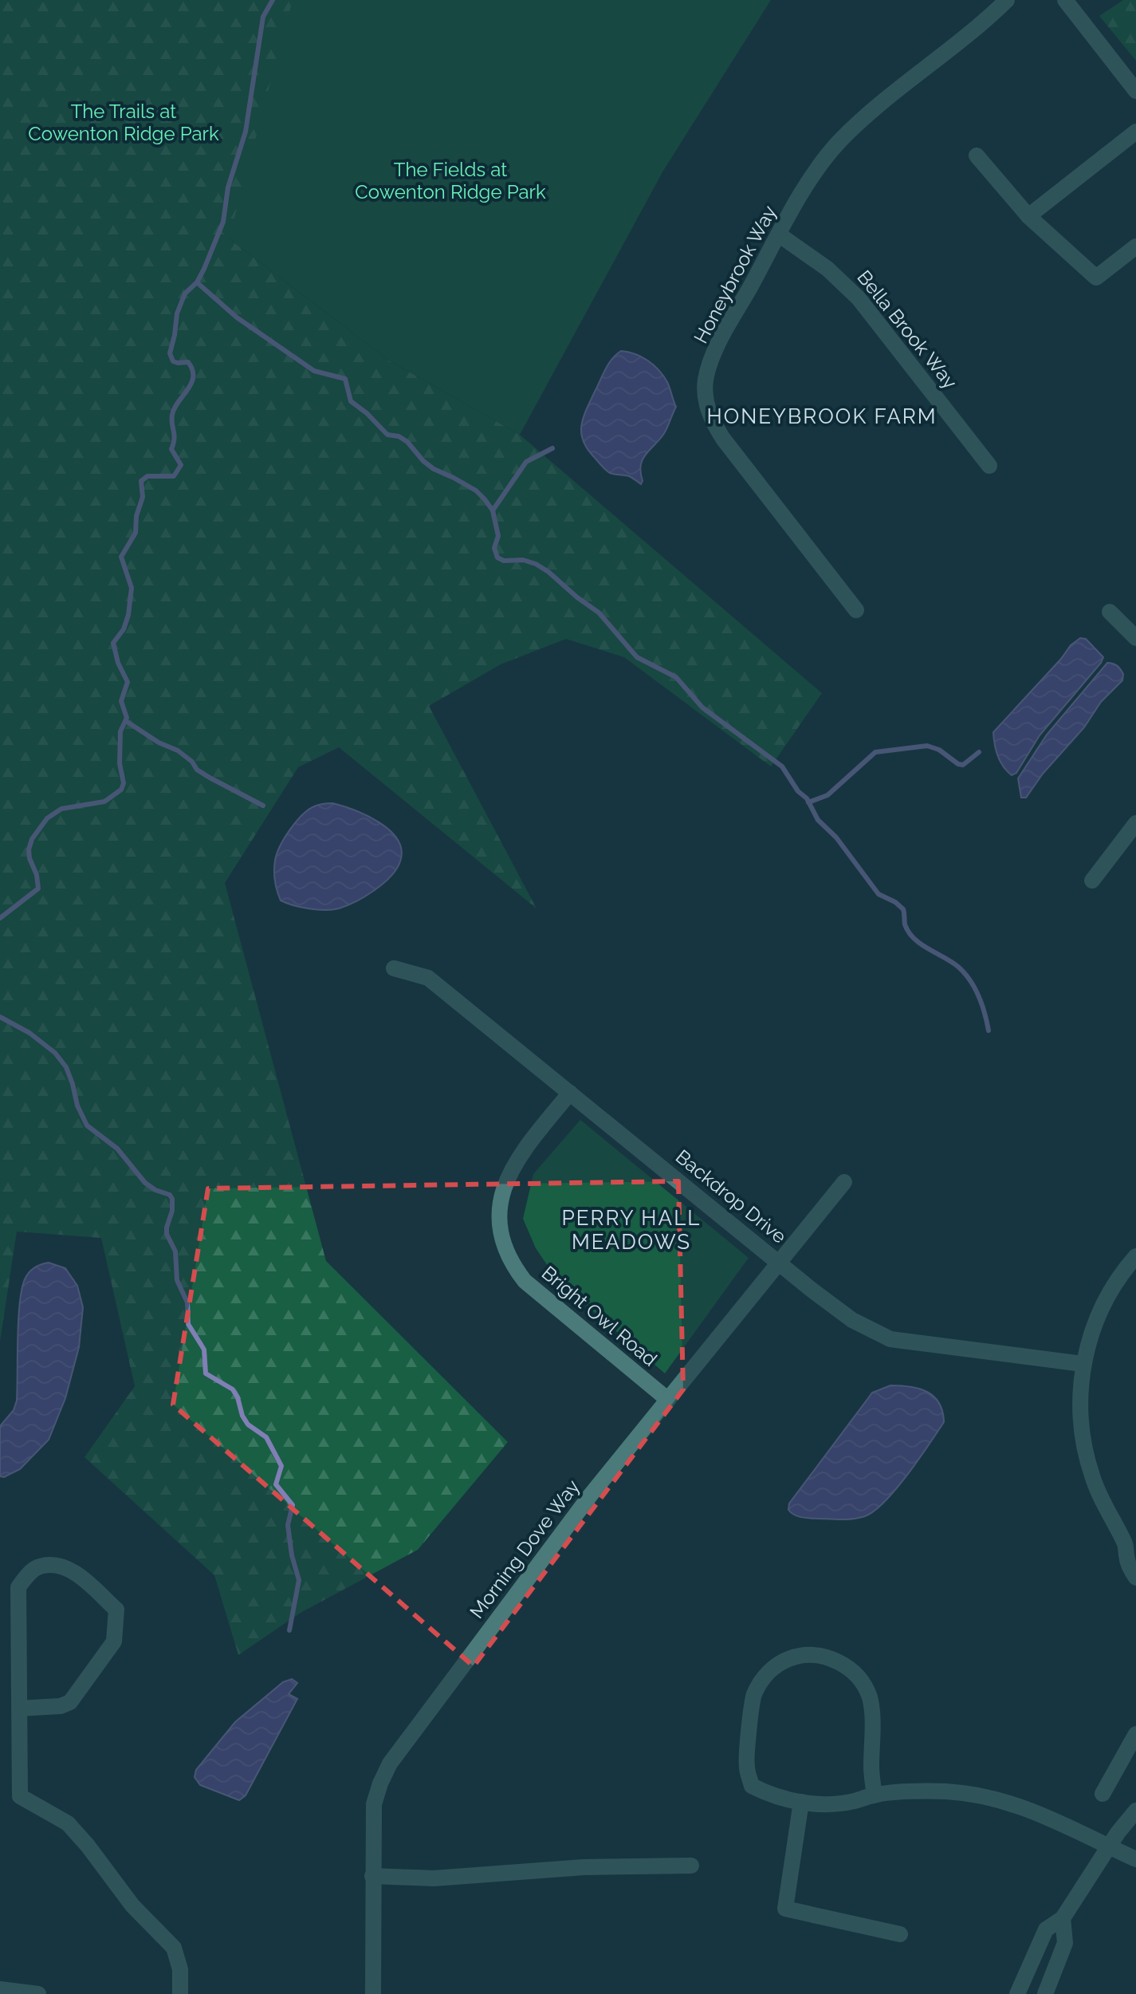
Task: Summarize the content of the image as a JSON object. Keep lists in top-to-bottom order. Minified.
{"streets":{"street":["Honeybrook Way","Bella Brook Way","Backdrop Drive","Bright Owl Road","Morning Dove Way"]},"crossings":[["Honeybrook Way","Bella Brook Way"],["Backdrop Drive","Bright Owl Road"],["Backdrop Drive","Morning Dove Way"],["Bright Owl Road","Morning Dove Way"]],"districts":["HONEYBROOK FARM","PERRY HALL MEADOWS"],"parks":["The Trails at Cowenton Ridge Park","The Fields at Cowenton Ridge Park"]}
